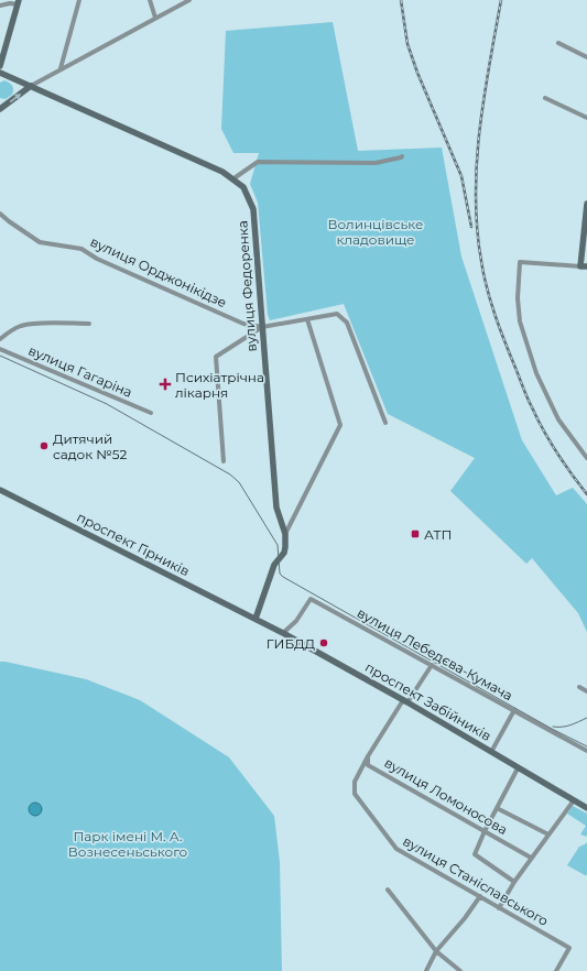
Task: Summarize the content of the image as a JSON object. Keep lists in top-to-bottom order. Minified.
{"streets":{"main road":["вулиця Федоренка","проспект Гірників","проспект Забійників"],"street":["вулиця Орджонікідзе","вулиця Гагаріна","вулиця Лебедєва-Кумача","вулиця Ломоносова","вулиця Станіславського"]},"crossings":[["вулиця Орджонікідзе","вулиця Федоренка"],["вулиця Федоренка","проспект Гірників"],["вулиця Федоренка","проспект Забійників"],["проспект Гірників","проспект Забійників"],["вулиця Лебедєва-Кумача","проспект Забійників"],["вулиця Лебедєва-Кумача","вулиця Ломоносова"],["проспект Забійників","вулиця Ломоносова"],["вулиця Ломоносова","вулиця Станіславського"]],"parks":["Волинцівське кладовище","Парк імені М. А. Вознесеньського"],"places":{"health":["Психіатрічна лікарня"],"other":["Дитячий садок №52","ГИБДД"],"transit":["АТП"]}}
